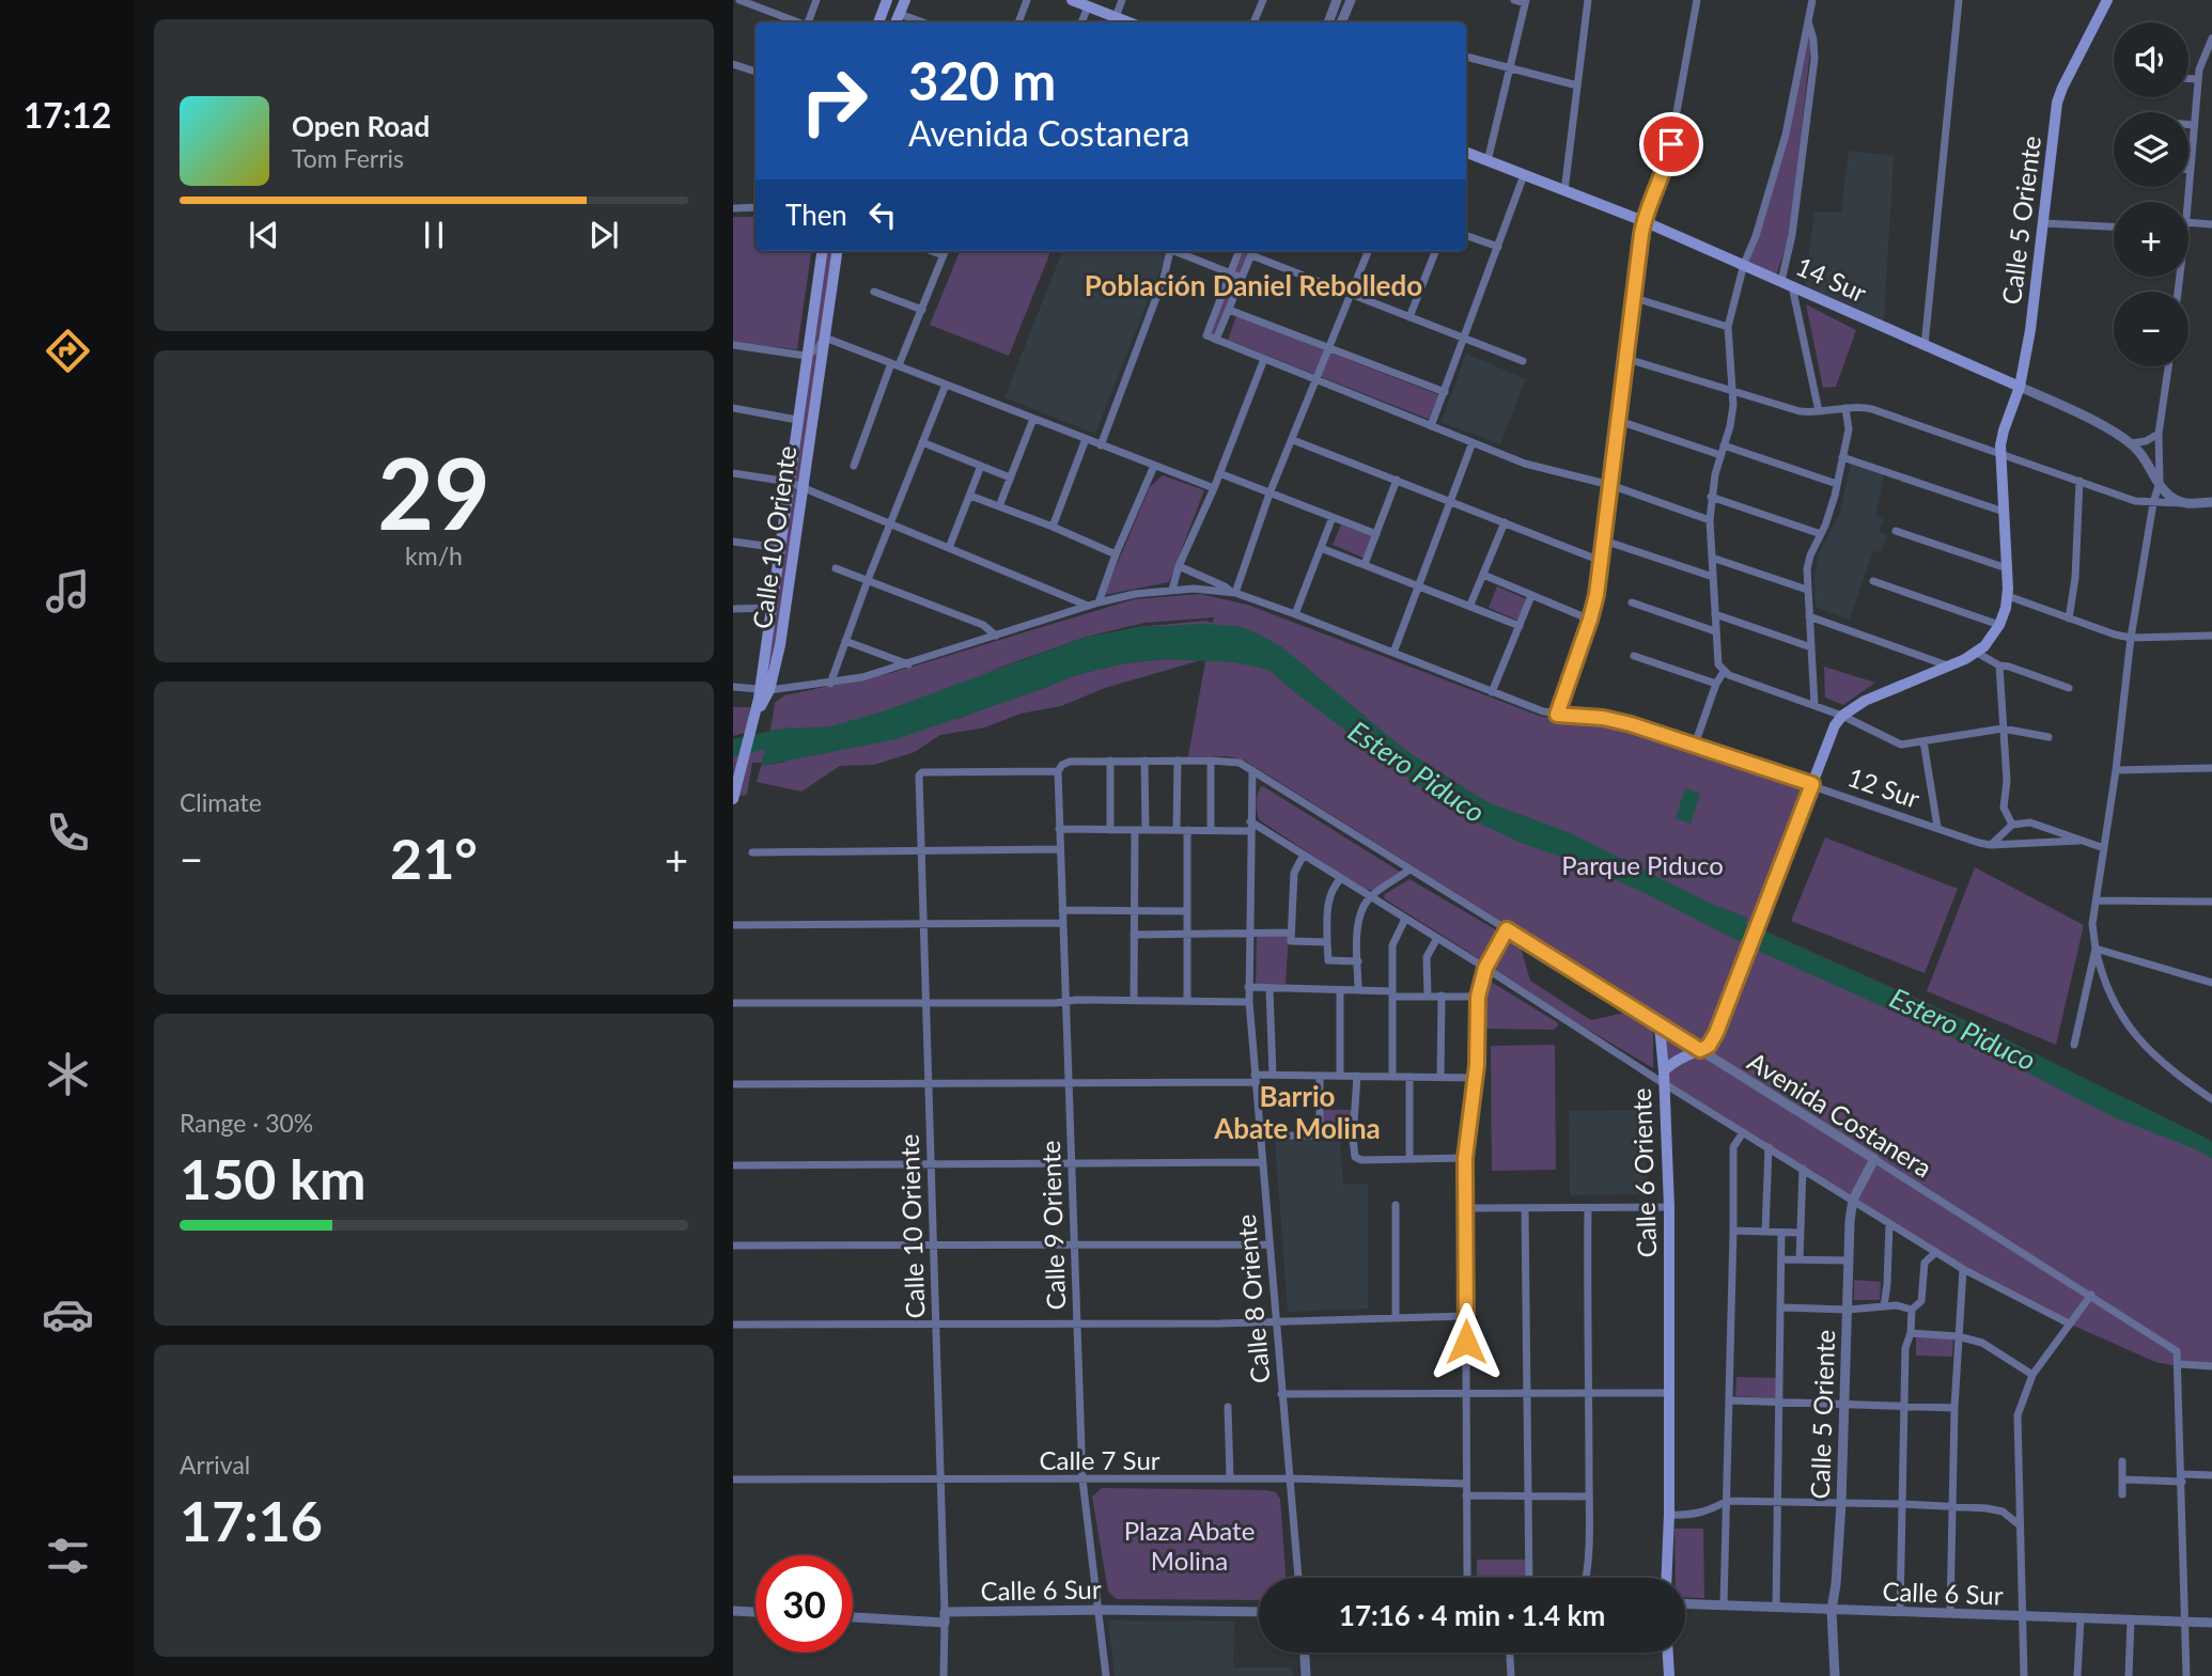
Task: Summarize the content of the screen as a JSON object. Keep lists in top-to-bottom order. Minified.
{"streets":{"main road":["Calle 5 Oriente","14 Sur","Calle 10 Oriente","Calle 6 Oriente"],"street":["12 Sur","Avenida Costanera","Calle 9 Oriente","Calle 8 Oriente","Calle 7 Sur","Calle 6 Sur"]},"crossings":[["Calle 5 Oriente","14 Sur"],["Calle 5 Oriente","Avenida Costanera"],["Calle 5 Oriente","Calle 6 Sur"],["Calle 10 Oriente","Avenida Costanera"],["Calle 10 Oriente","Calle 7 Sur"],["Calle 10 Oriente","Calle 6 Sur"],["12 Sur","Calle 6 Oriente"],["Avenida Costanera","Calle 6 Oriente"],["Avenida Costanera","Calle 9 Oriente"],["Avenida Costanera","Calle 8 Oriente"],["Calle 9 Oriente","Calle 7 Sur"],["Calle 9 Oriente","Calle 6 Sur"],["Calle 8 Oriente","Calle 7 Sur"]],"districts":["Población Daniel Rebolledo","Barrio Abate Molina"],"water":["Estero Piduco"],"parks":["Parque Piduco","Plaza Abate Molina"],"page":{"tabs":"17:12","map_buttons":["+","−"],"turn":["320 m","Avenida Costanera"],"song":["Open Road","Tom Ferris"],"then":"Then","tile":[["29","km/h"],"Climate",["Range · 30%","150 km"],["Arrival","17:16"]],"heat":["−","21°","+"],"limit":"30","trip":"17:16 · 4 min · 1.4 km"}}
